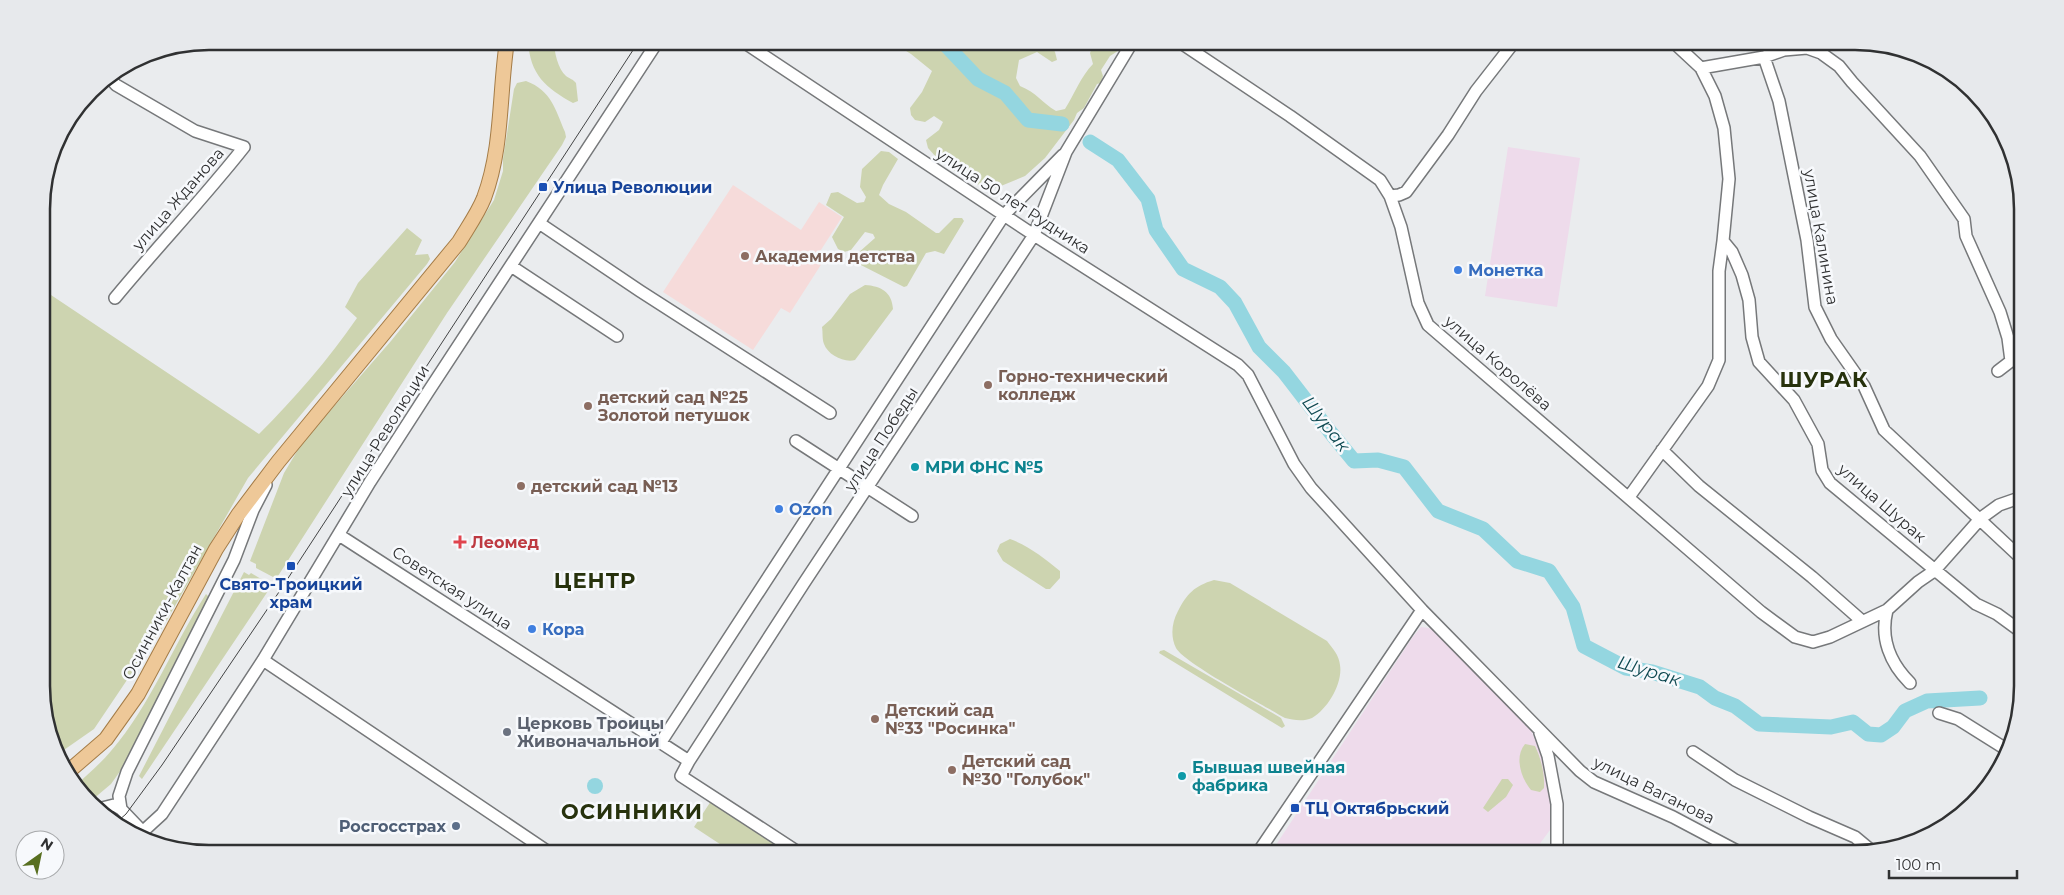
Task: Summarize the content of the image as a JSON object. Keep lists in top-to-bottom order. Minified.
{"streets":{"main road":["Осинники-Калтан"],"street":["улица Жданова","улица 50 лет Рудника","улица Калинина","улица Королёва","улица Революции","улица Победы","улица Шурак","Советская улица","улица Ваганова"]},"crossings":[["улица 50 лет Рудника","улица Победы"],["улица 50 лет Рудника","улица Ваганова"],["улица Революции","Советская улица"],["улица Победы","Советская улица"]],"districts":["ШУРАК","ЦЕНТР","ОСИННИКИ"],"water":["Шурак"],"places":{"transit":["Улица Революции","Свято-Троицкий храм","ТЦ Октябрьский"],"other":["Академия детства","Монетка","Горно-технический колледж","детский сад №25 Золотой петушок","МРИ ФНС №5","детский сад №13","Ozon","Кора","Детский сад №33 \"Росинка\"","Церковь Троицы Живоначальной","Детский сад №30 \"Голубок\"","Бывшая швейная фабрика","Росгосстрах"],"health":["Леомед"]},"scale_bar":"100 m","north":"top right"}
